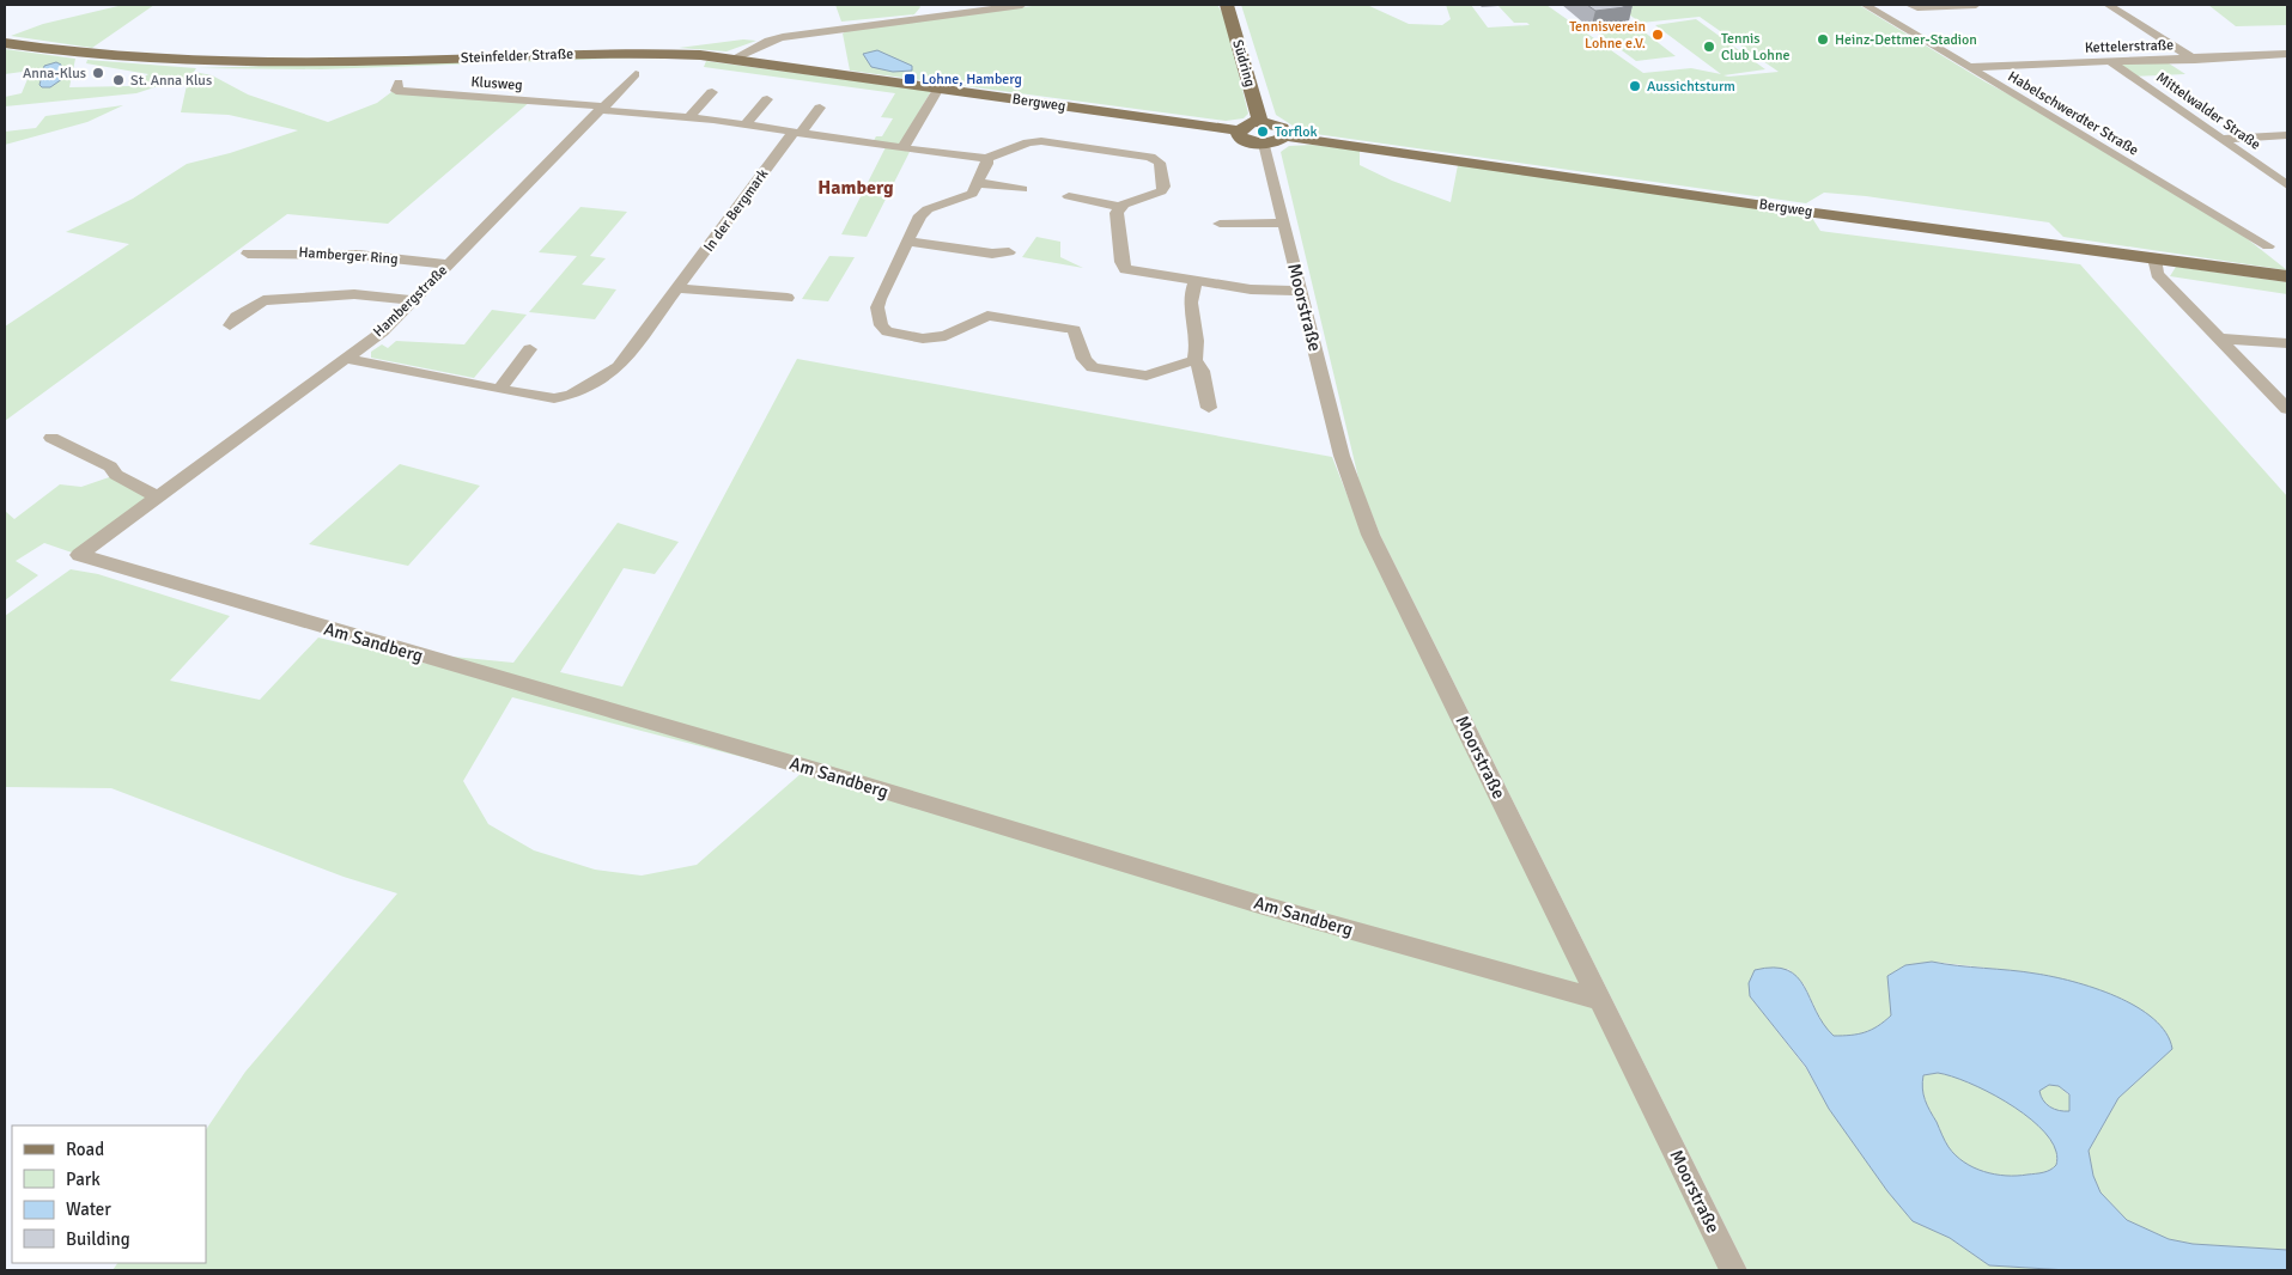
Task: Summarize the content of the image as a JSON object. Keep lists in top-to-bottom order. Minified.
{"streets":{"main road":["Steinfelder Straße","Südring","Bergweg"],"street":["Kettelerstraße","Klusweg","Mittelwalder Straße","Habelschwerdter Straße","In der Bergmark","Hamberger Ring","Hambergstraße","Moorstraße","Am Sandberg"]},"crossings":[["Kettelerstraße","Mittelwalder Straße"],["Steinfelder Straße","Bergweg"],["Südring","Bergweg"],["Klusweg","Hambergstraße"],["Bergweg","Moorstraße"],["In der Bergmark","Hambergstraße"],["Hamberger Ring","Hambergstraße"],["Hambergstraße","Am Sandberg"],["Moorstraße","Am Sandberg"]],"districts":["Hamberg"],"places":{"other":["Tennisverein Lohne e.V.","Heinz-Dettmer-Stadion","Tennis Club Lohne","Anna-Klus","St. Anna Klus","Aussichtsturm","Torflok"],"transit":["Lohne, Hamberg"]},"legend":["Road","Park","Water","Building"]}
